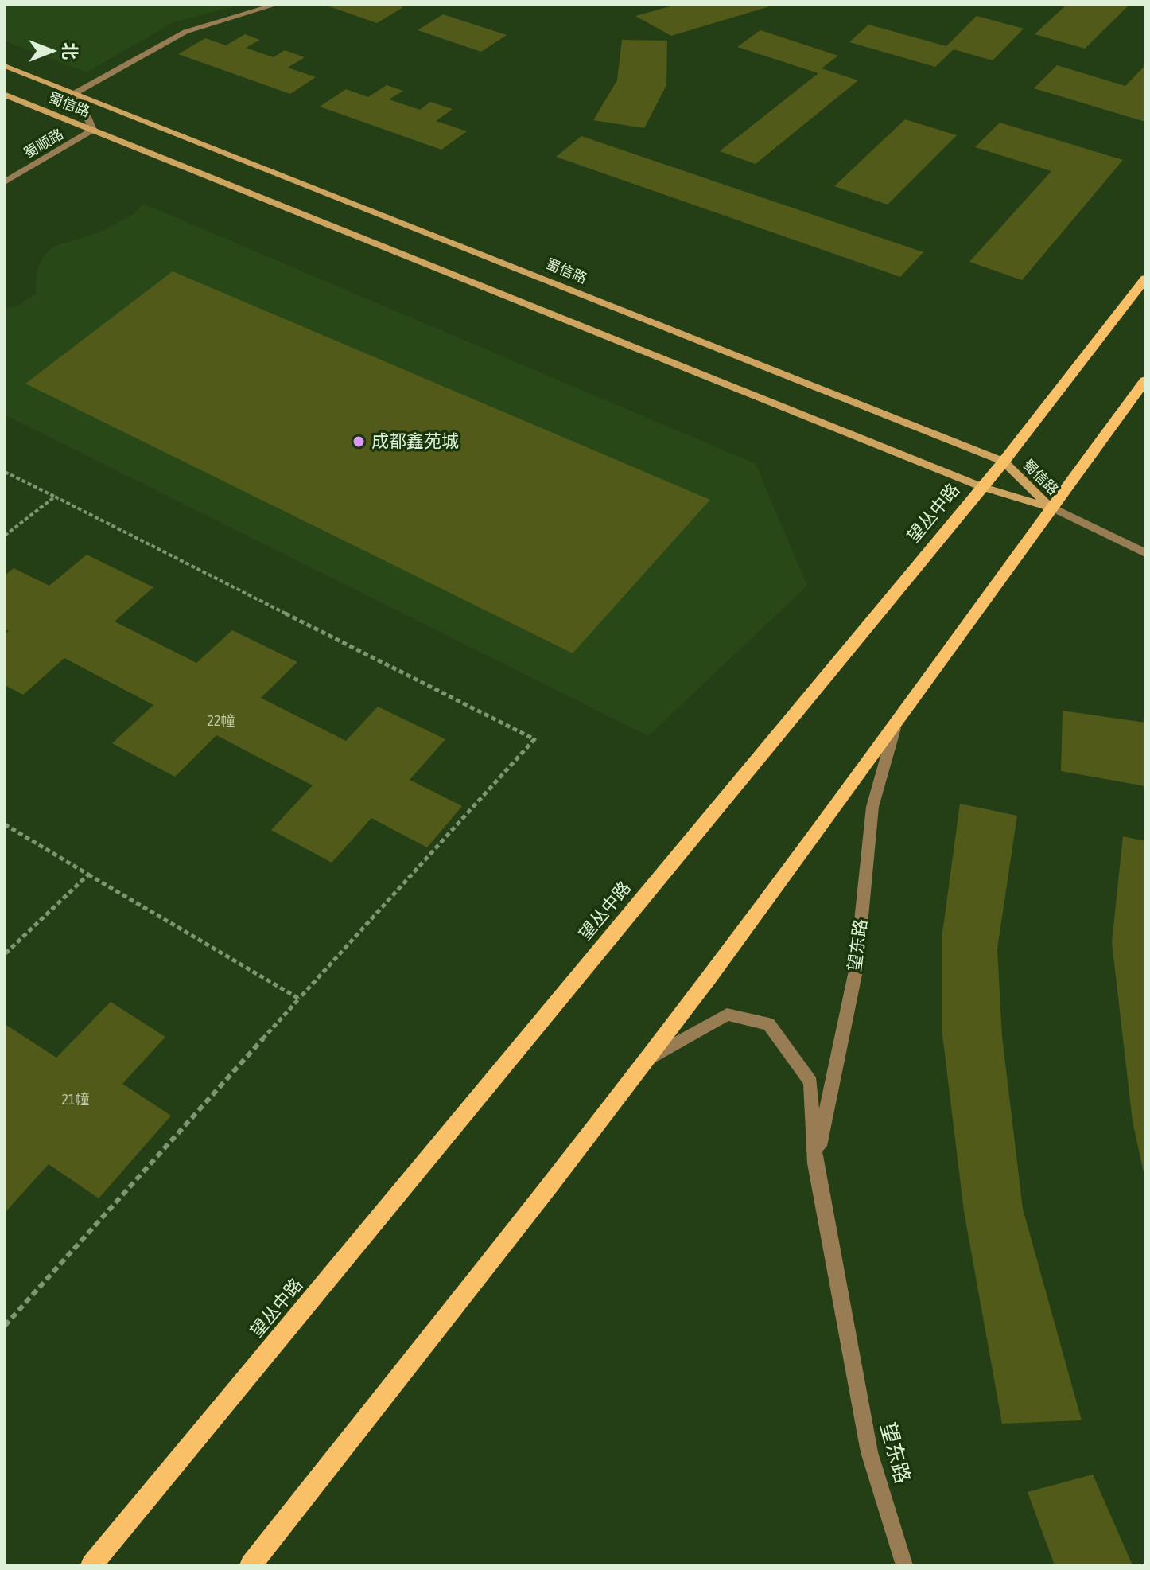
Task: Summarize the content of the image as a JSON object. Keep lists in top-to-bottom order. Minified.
{"streets":{"main road":["蜀信路","望丛中路"],"street":["蜀顺路","望东路"]},"crossings":[["蜀信路","蜀顺路"],["蜀信路","望丛中路"]],"places":["成都鑫苑城"],"house_numbers":["22幢","21幢"],"north":"right"}
